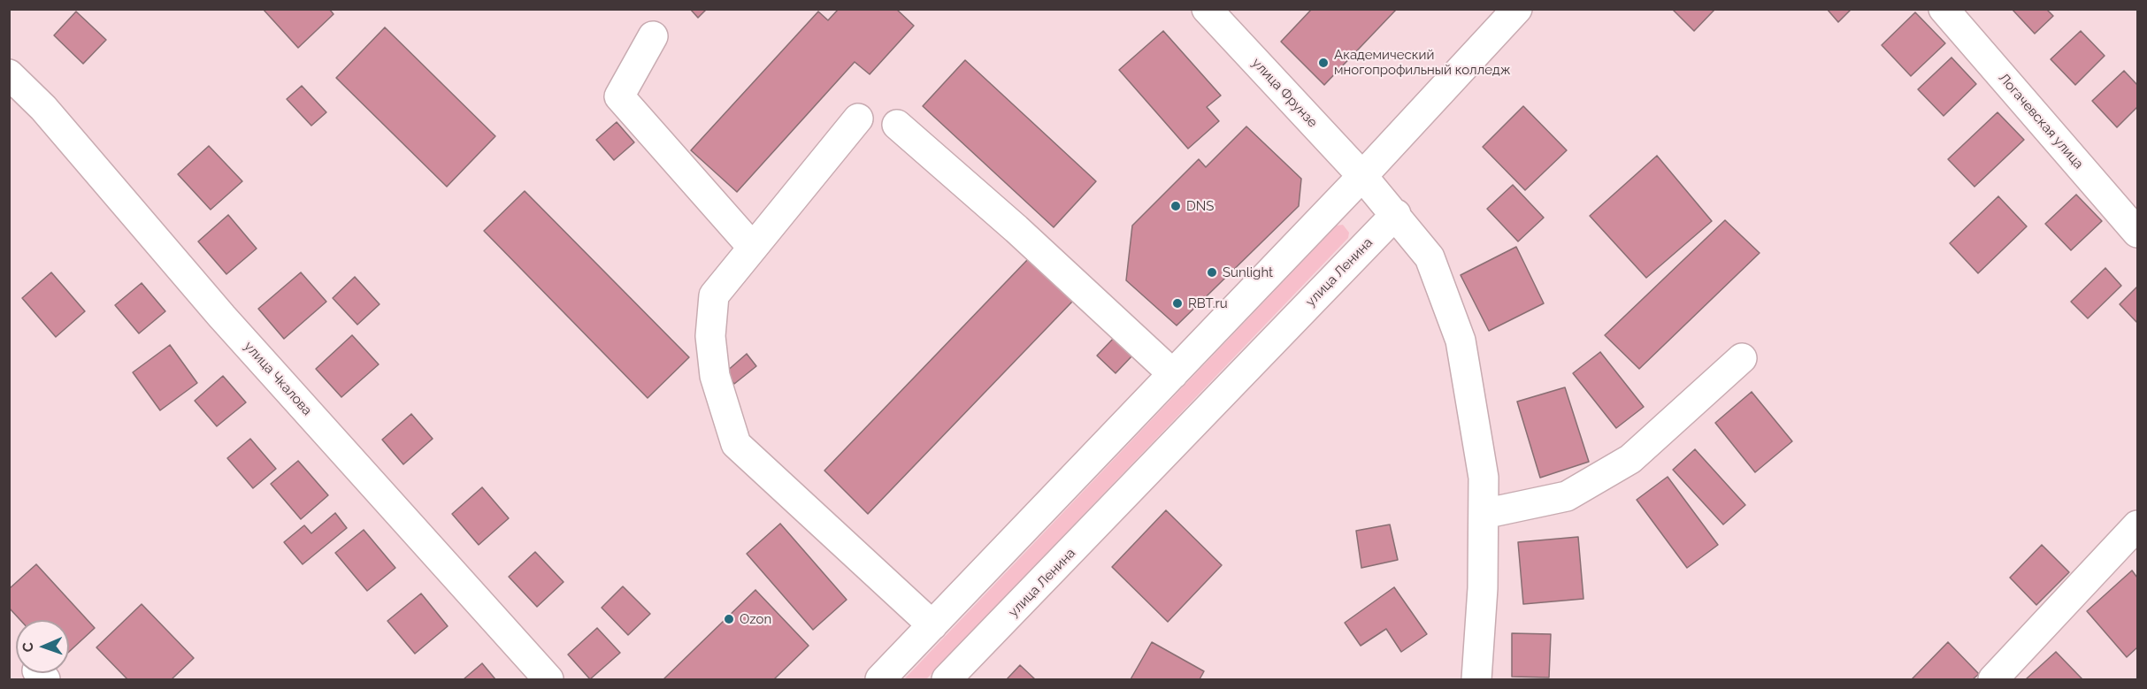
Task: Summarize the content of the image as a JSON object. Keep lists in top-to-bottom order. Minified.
{"streets":{"street":["улица Фрунзе","Логачевская улица","улица Ленина","улица Чкалова"]},"crossings":[["улица Фрунзе","улица Ленина"]],"places":["Академический многопрофильный колледж","DNS","Sunlight","RBT.ru","Ozon"],"north":"left"}
